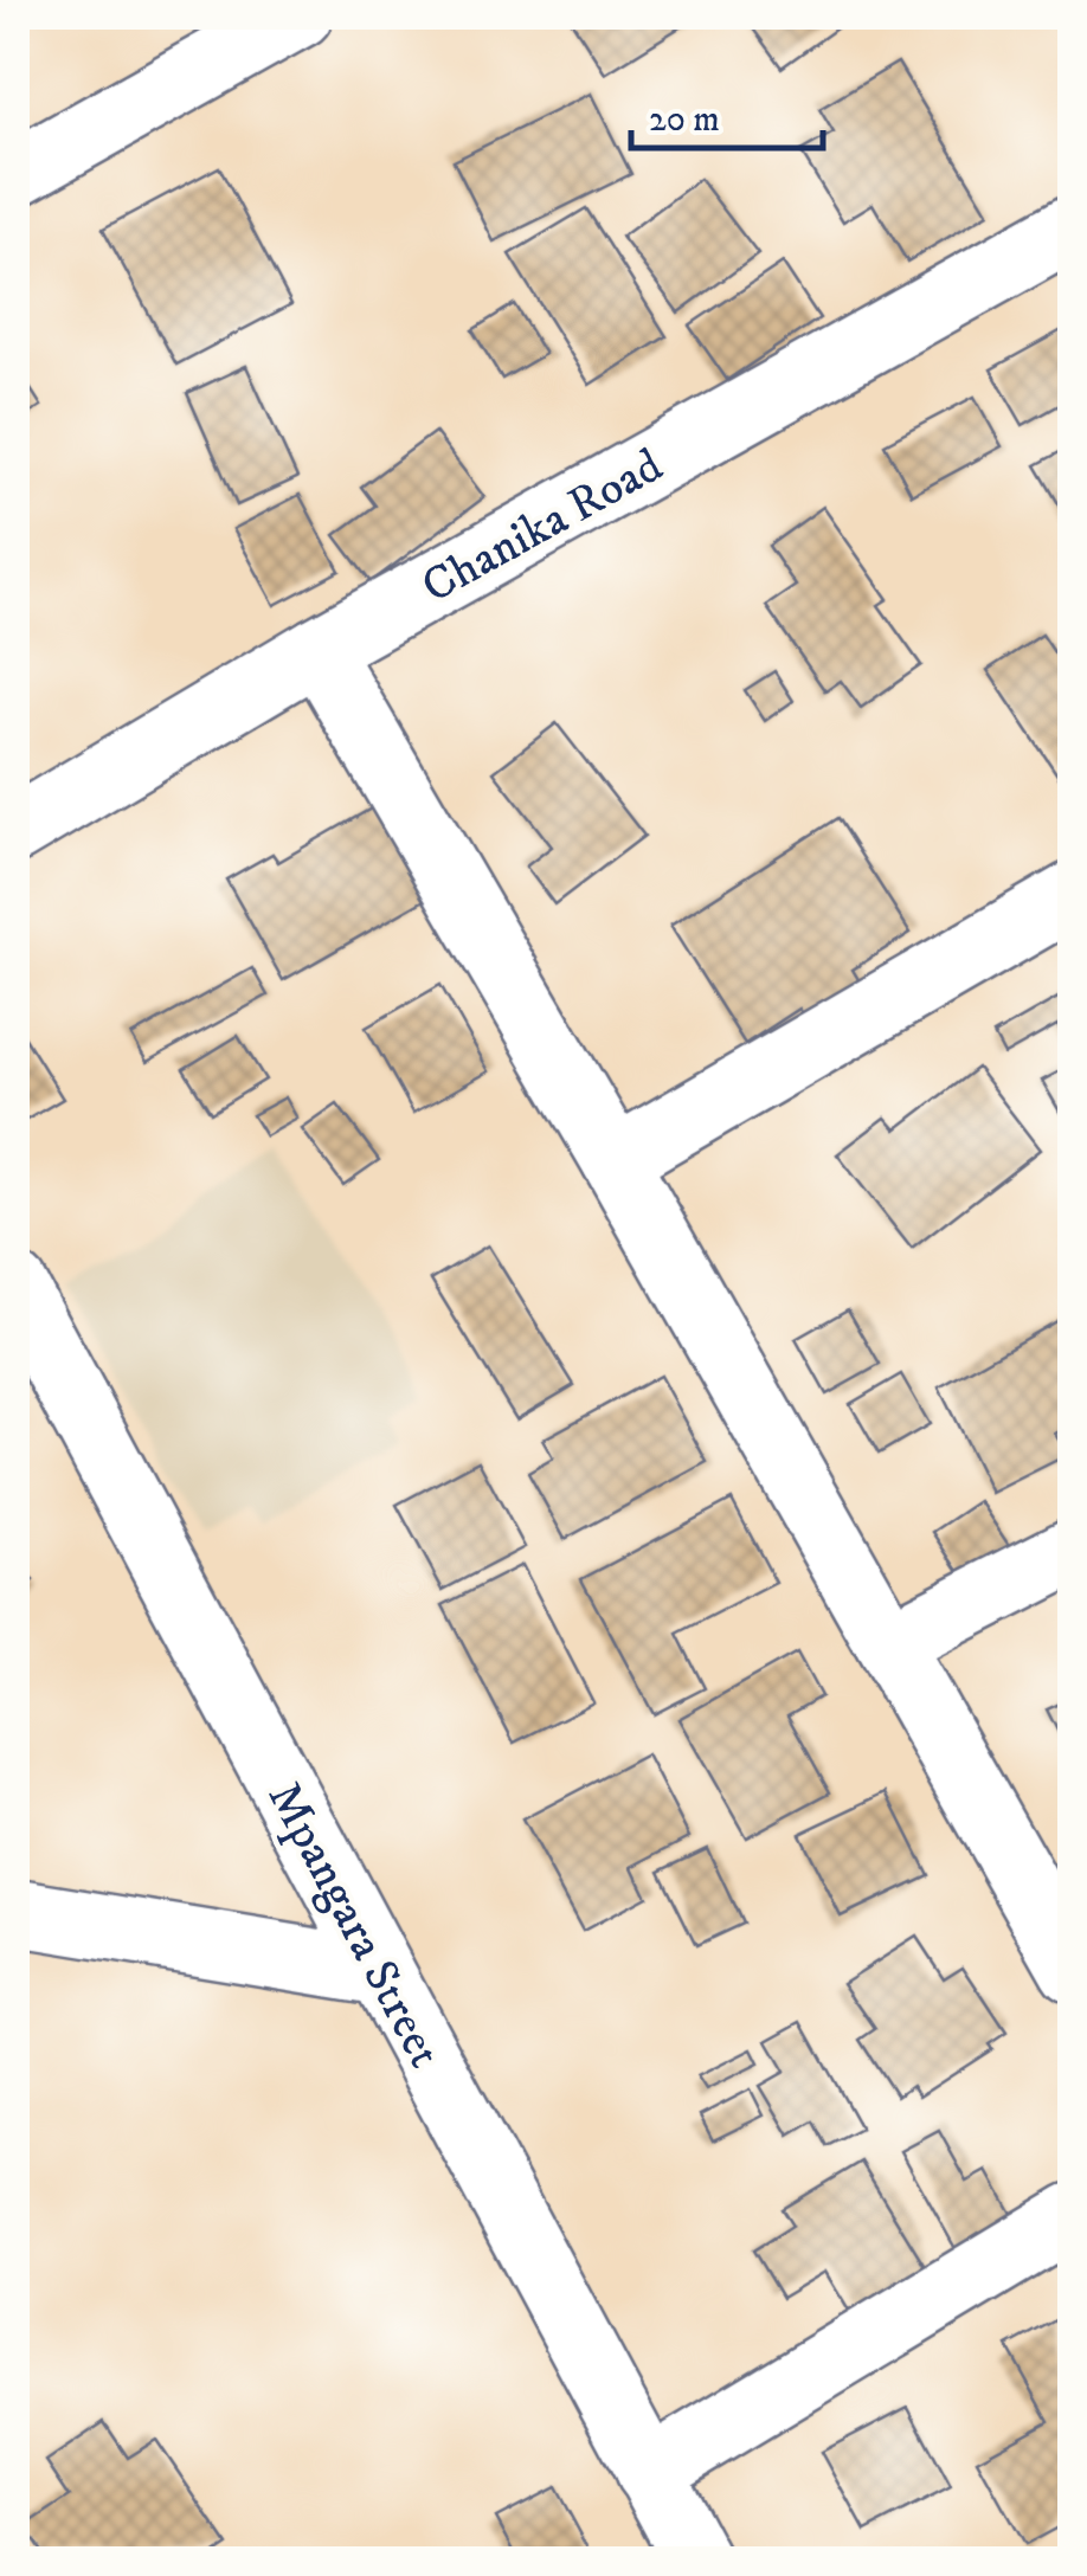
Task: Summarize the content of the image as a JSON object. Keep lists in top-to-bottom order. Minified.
{"streets":{"street":["Chanika Road","Mpangara Street"]},"scale_bar":"20 m"}
